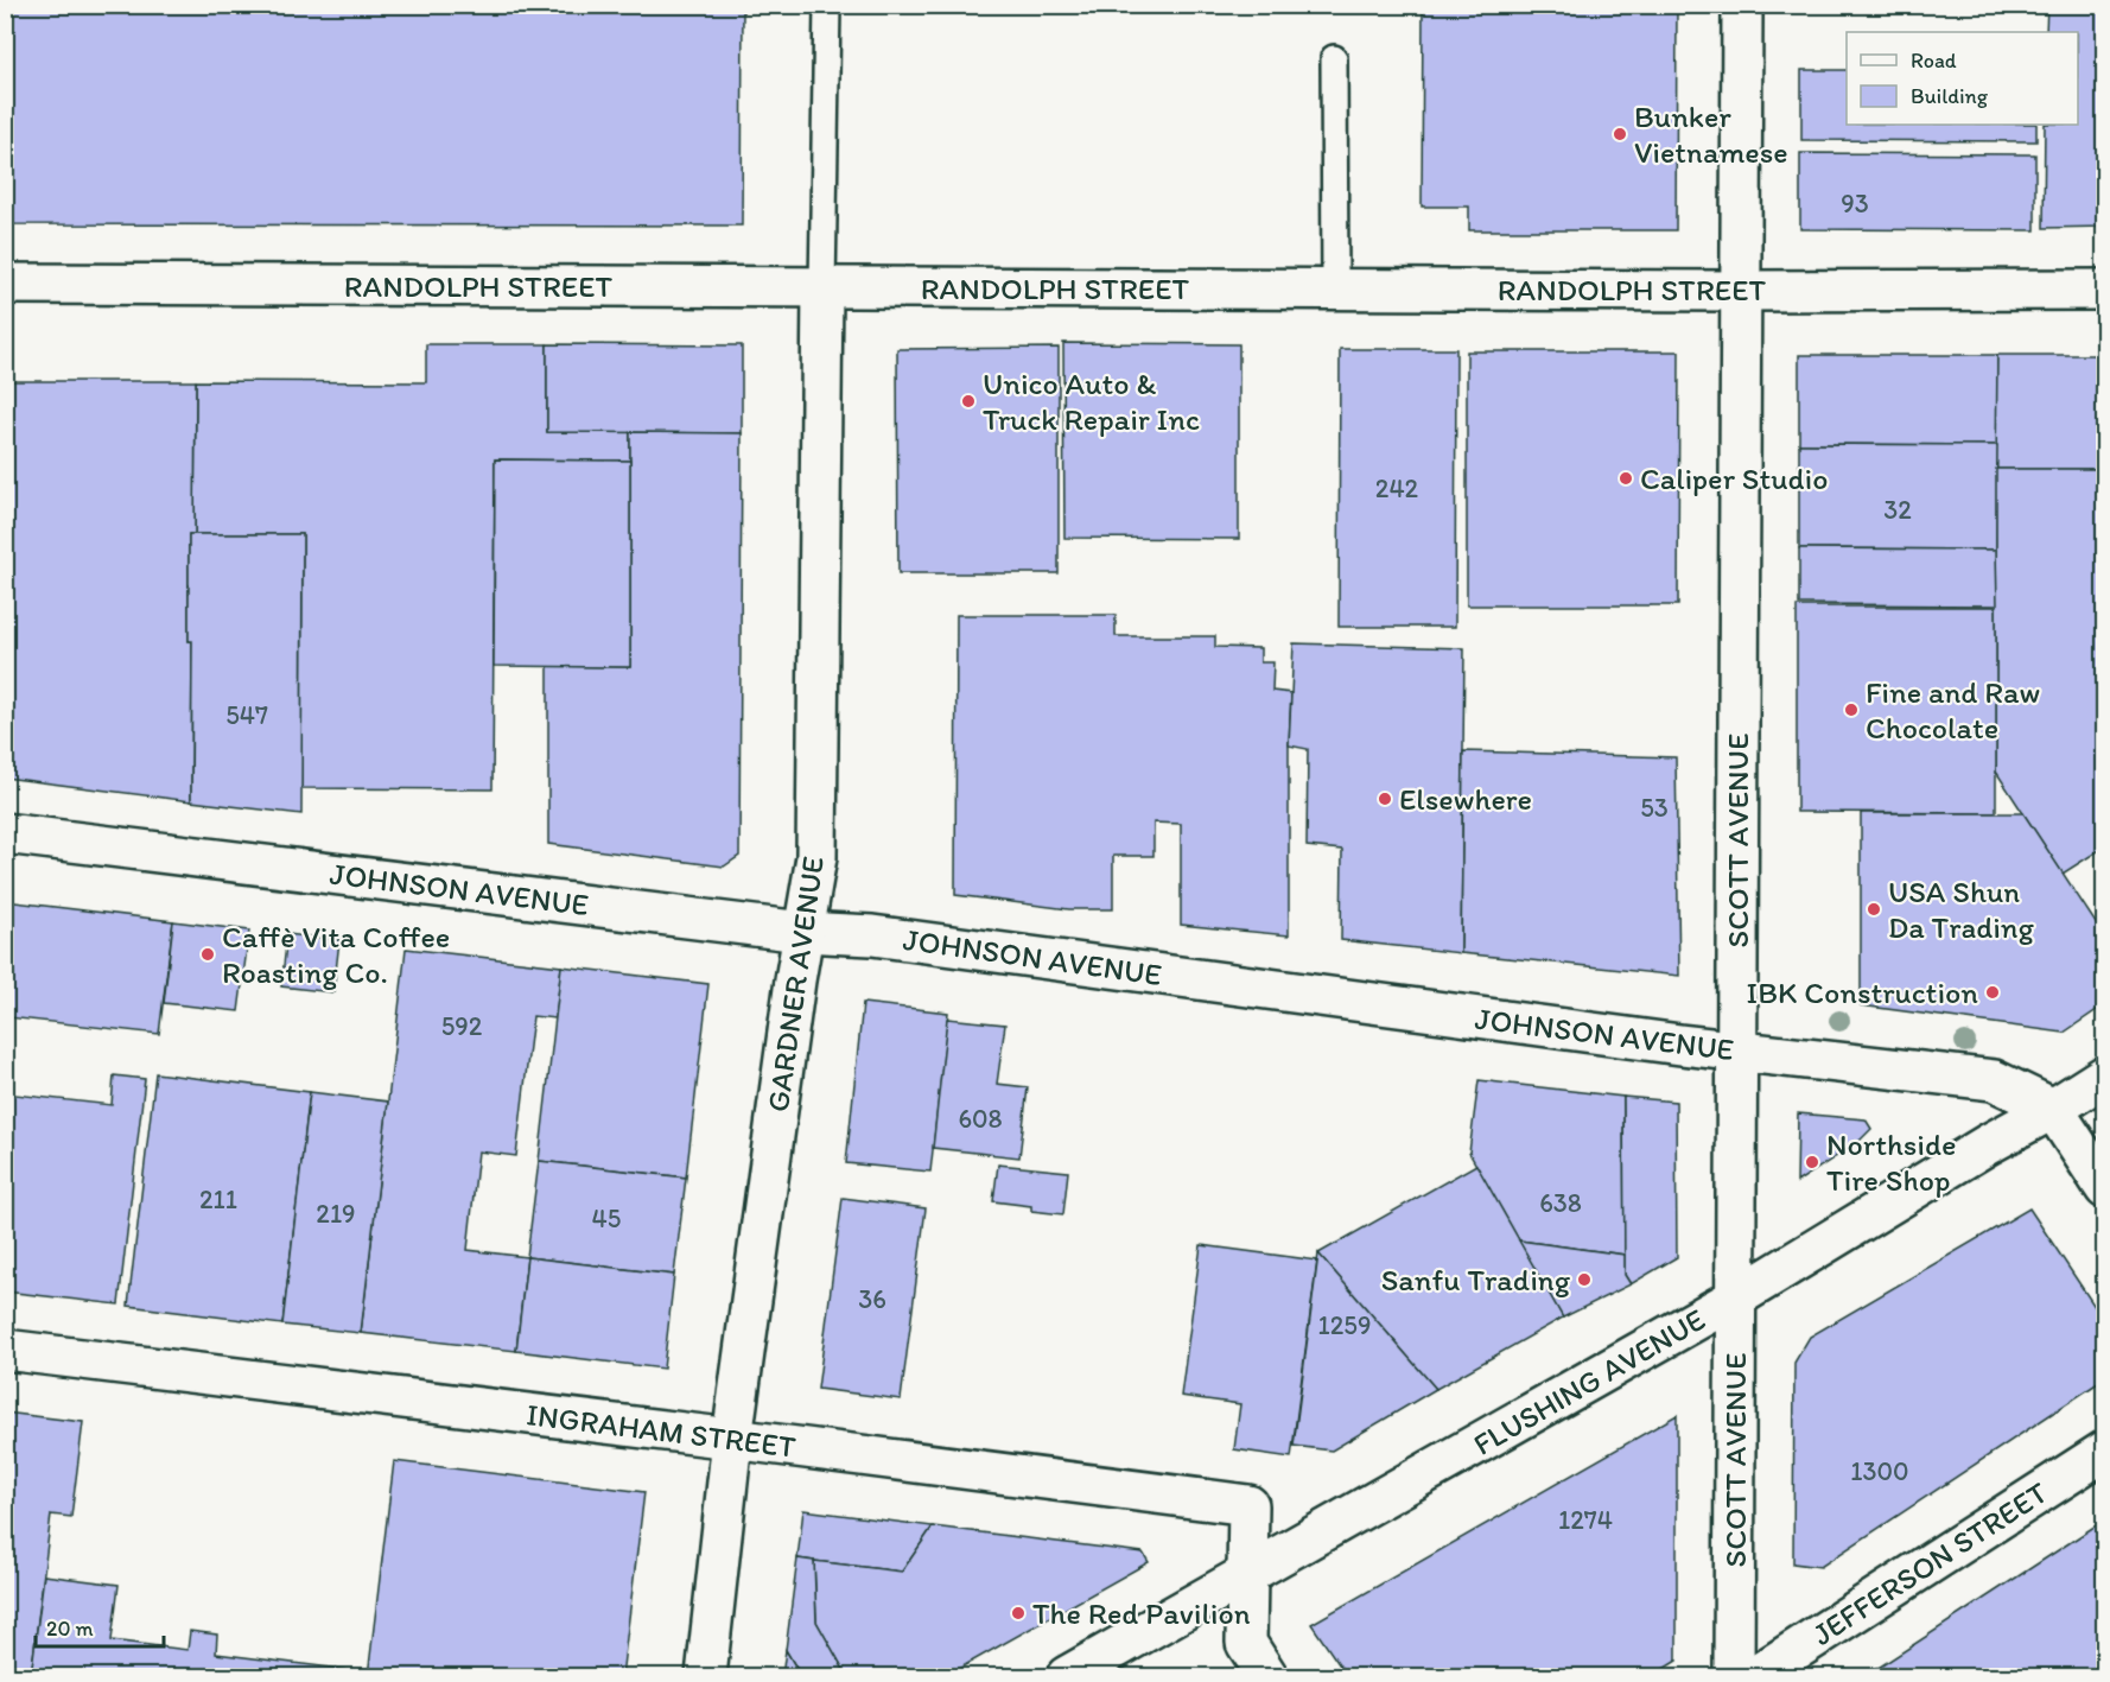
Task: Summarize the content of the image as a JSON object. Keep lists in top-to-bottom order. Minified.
{"streets":{"street":["RANDOLPH STREET","SCOTT AVENUE","JOHNSON AVENUE","GARDNER AVENUE","FLUSHING AVENUE","INGRAHAM STREET","JEFFERSON STREET"]},"crossings":[["RANDOLPH STREET","SCOTT AVENUE"],["RANDOLPH STREET","GARDNER AVENUE"],["SCOTT AVENUE","JOHNSON AVENUE"],["SCOTT AVENUE","FLUSHING AVENUE"],["JOHNSON AVENUE","GARDNER AVENUE"],["JOHNSON AVENUE","FLUSHING AVENUE"],["GARDNER AVENUE","INGRAHAM STREET"],["FLUSHING AVENUE","INGRAHAM STREET"]],"places":["Bunker Vietnamese","Unico Auto & Truck Repair Inc","Caliper Studio","Fine and Raw Chocolate","Elsewhere","USA Shun Da Trading","Caffè Vita Coffee Roasting Co.","IBK Construction","Northside Tire Shop","Sanfu Trading","The Red Pavilion"],"house_numbers":["93","242","32","547","53","592","608","211","638","219","45","36","1259","1300","1274"],"legend":["Road","Building"],"scale_bar":"20 m"}
